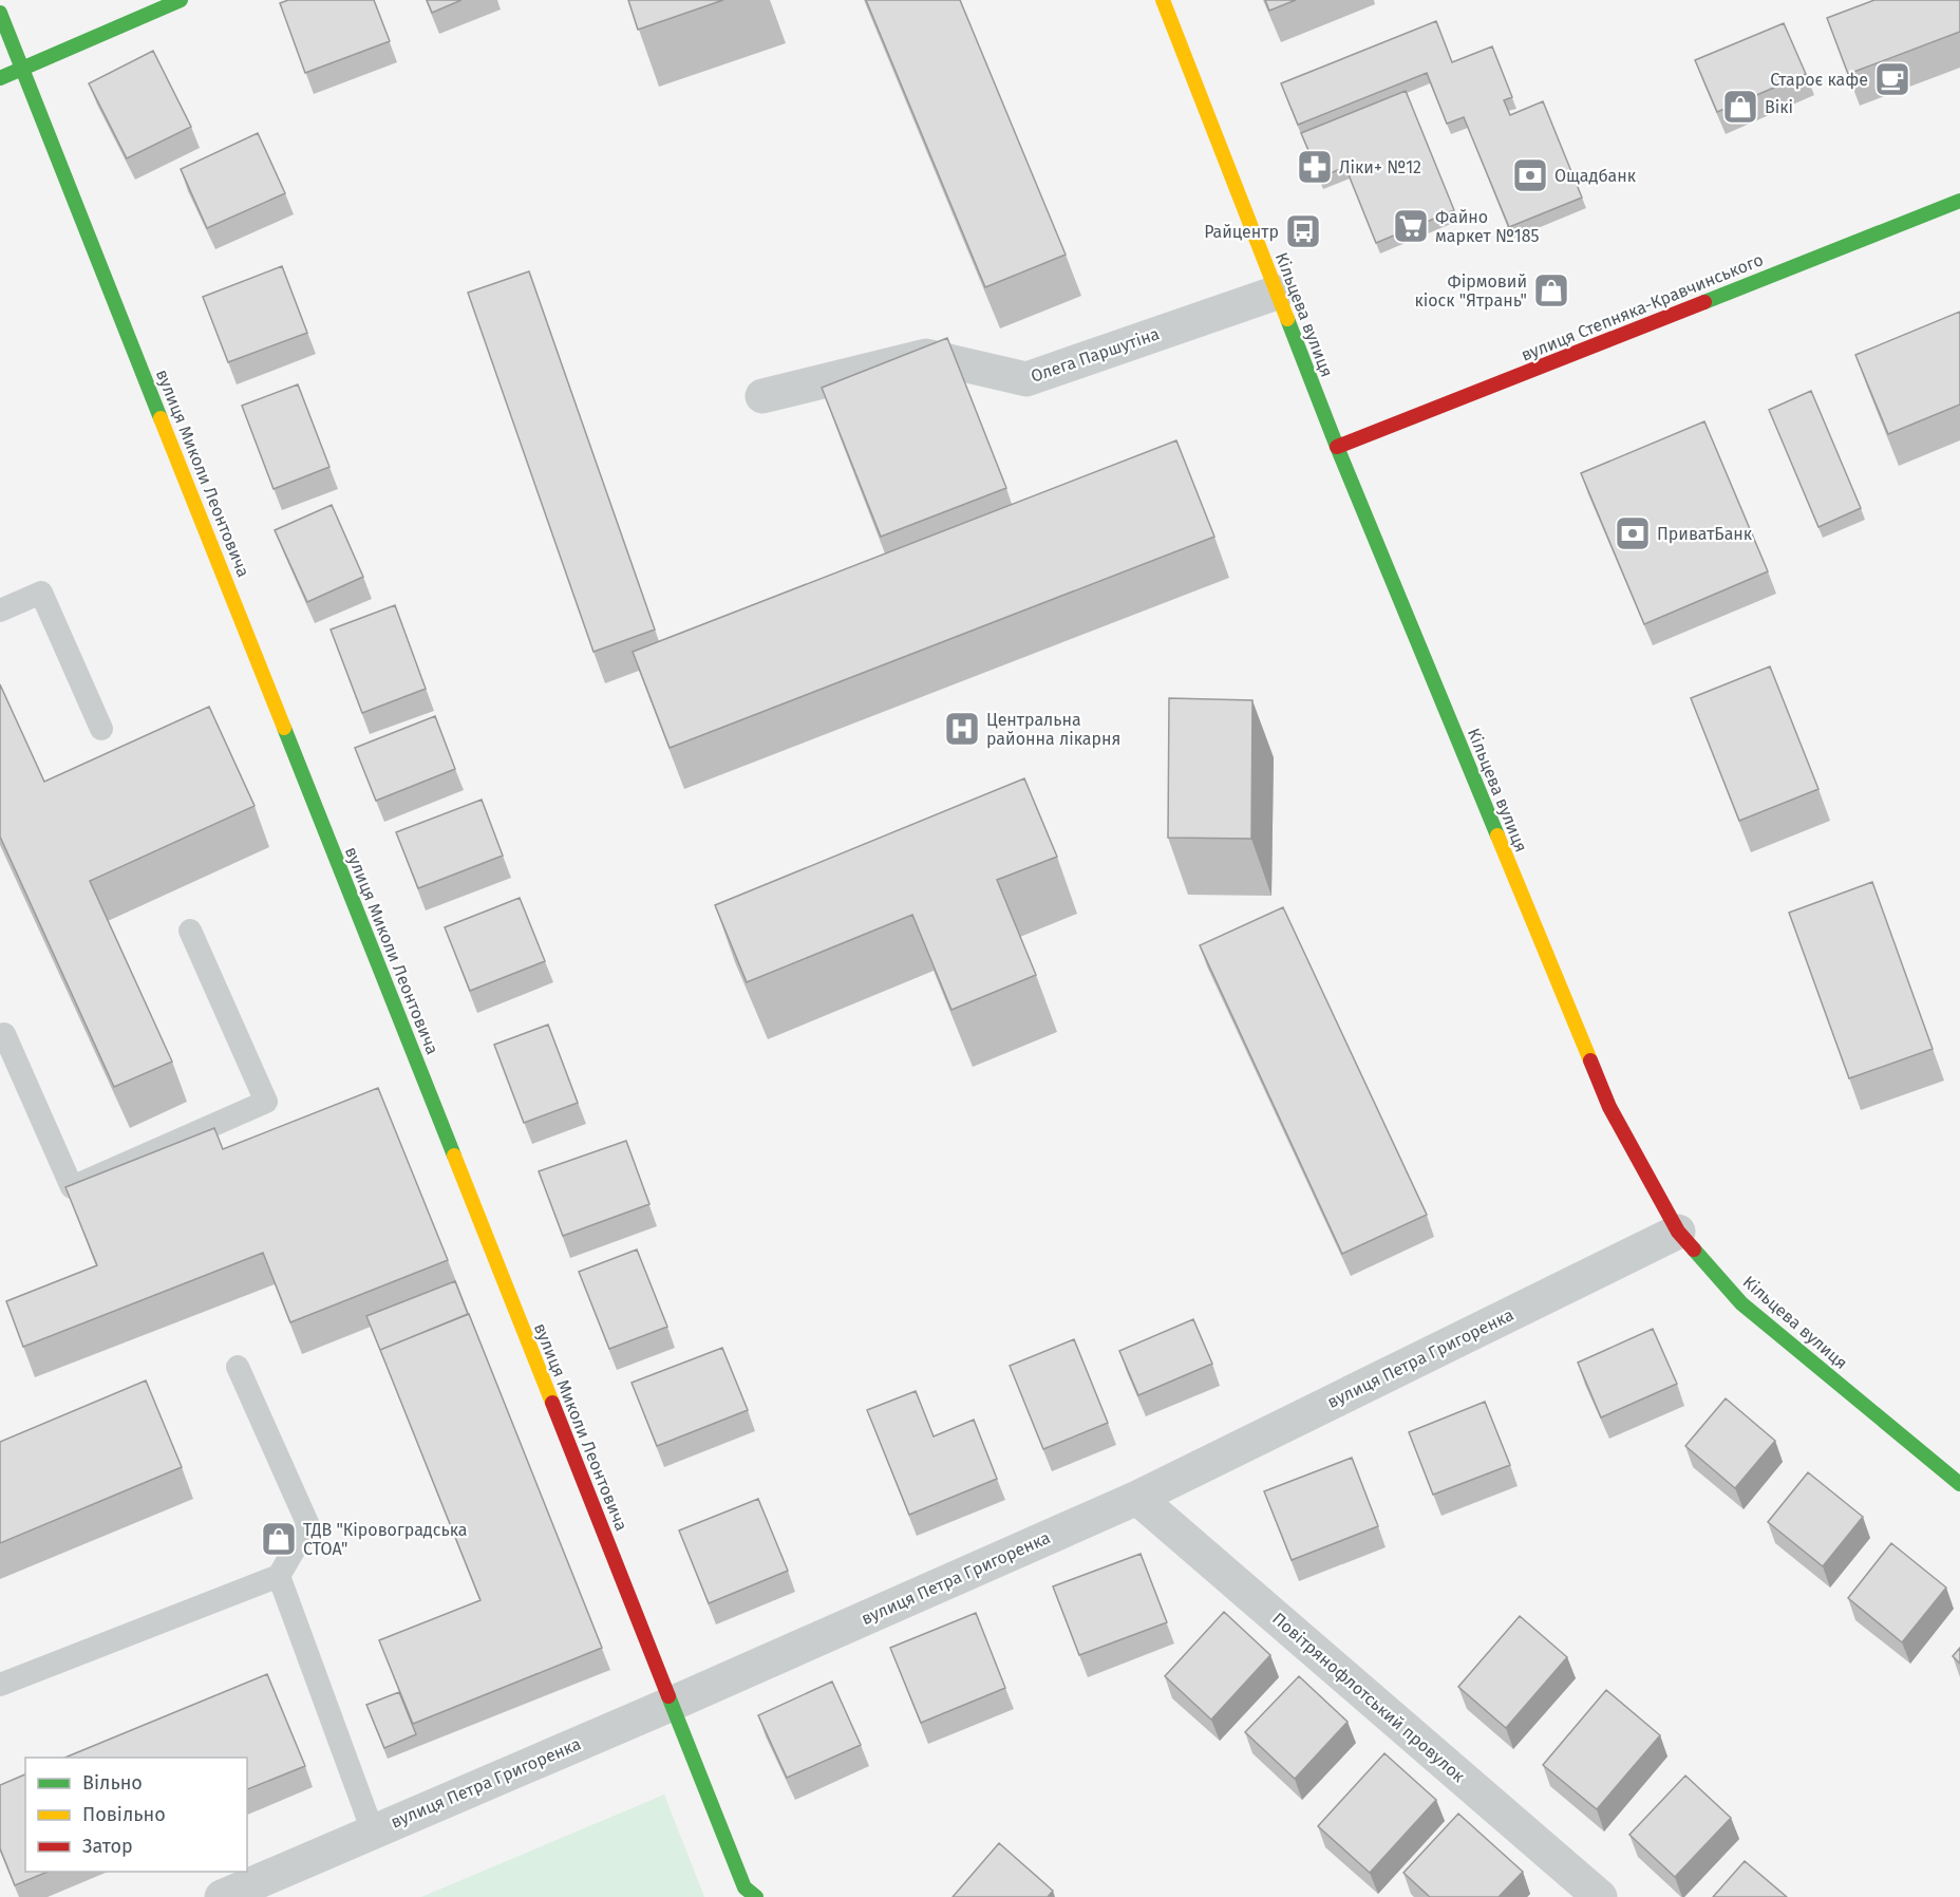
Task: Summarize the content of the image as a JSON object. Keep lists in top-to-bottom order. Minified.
{"streets":{"street":["вулиця Степняка-Кравчинського","Кільцева вулиця","Олега Паршутіна","вулиця Миколи Леонтовича","вулиця Петра Григоренка","Повітрянофлотський провулок"]},"crossings":[["вулиця Степняка-Кравчинського","Кільцева вулиця"],["Кільцева вулиця","Олега Паршутіна"],["Кільцева вулиця","вулиця Петра Григоренка"],["вулиця Миколи Леонтовича","вулиця Петра Григоренка"],["вулиця Петра Григоренка","Повітрянофлотський провулок"]],"places":{"cafe":["Староє кафе"],"shop":["Вікі","Фірмовий кіоск \"Ятрань\"","ТДВ \"Кіровоградська СТОА\""],"pharmacy":["Ліки+ №12"],"bank":["Ощадбанк","ПриватБанк"],"supermarket":["Файно маркет №185"],"bus stop":["Райцентр"],"hospital":["Центральна районна лікарня"]},"legend":["Вільно","Повільно","Затор"]}
